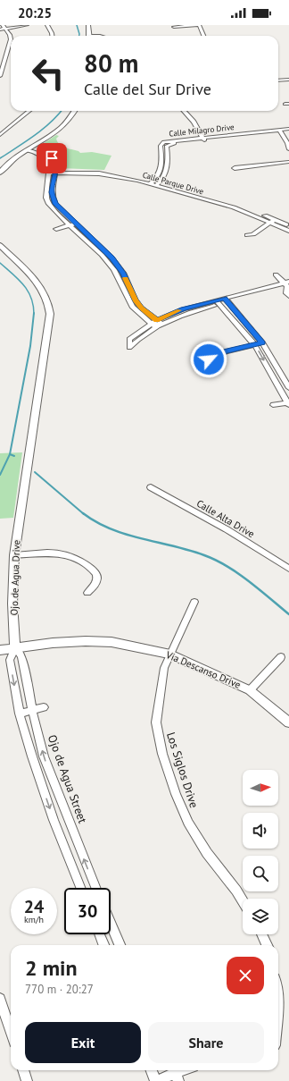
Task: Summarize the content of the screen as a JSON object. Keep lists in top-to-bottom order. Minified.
{"streets":{"street":["Calle Milagro Drive","Calle Parque Drive","Calle Alta Drive","Ojo de Agua Drive","Via Descanso Drive","Los Siglos Drive","Ojo de Agua Street"]},"crossings":[["Calle Milagro Drive","Calle Parque Drive"],["Ojo de Agua Drive","Via Descanso Drive"],["Ojo de Agua Drive","Ojo de Agua Street"],["Via Descanso Drive","Los Siglos Drive"],["Via Descanso Drive","Ojo de Agua Street"]],"one_way":["Ojo de Agua Street"],"north":"right","page":{"status":"20:25","turn":["80 m","Calle del Sur Drive"],"speed":"24 km/h","limit":"30","heading":["2 min","770 m · 20:27"],"buttons":["Exit","Share"]}}
